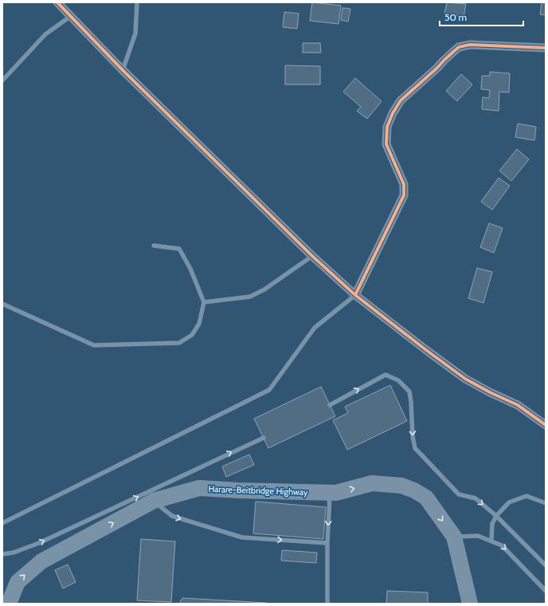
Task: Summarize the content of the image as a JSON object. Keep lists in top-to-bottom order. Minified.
{"streets":{"highway":["Harare-Beitbridge Highway"]},"one_way":["Harare-Beitbridge Highway"],"scale_bar":"50 m"}
